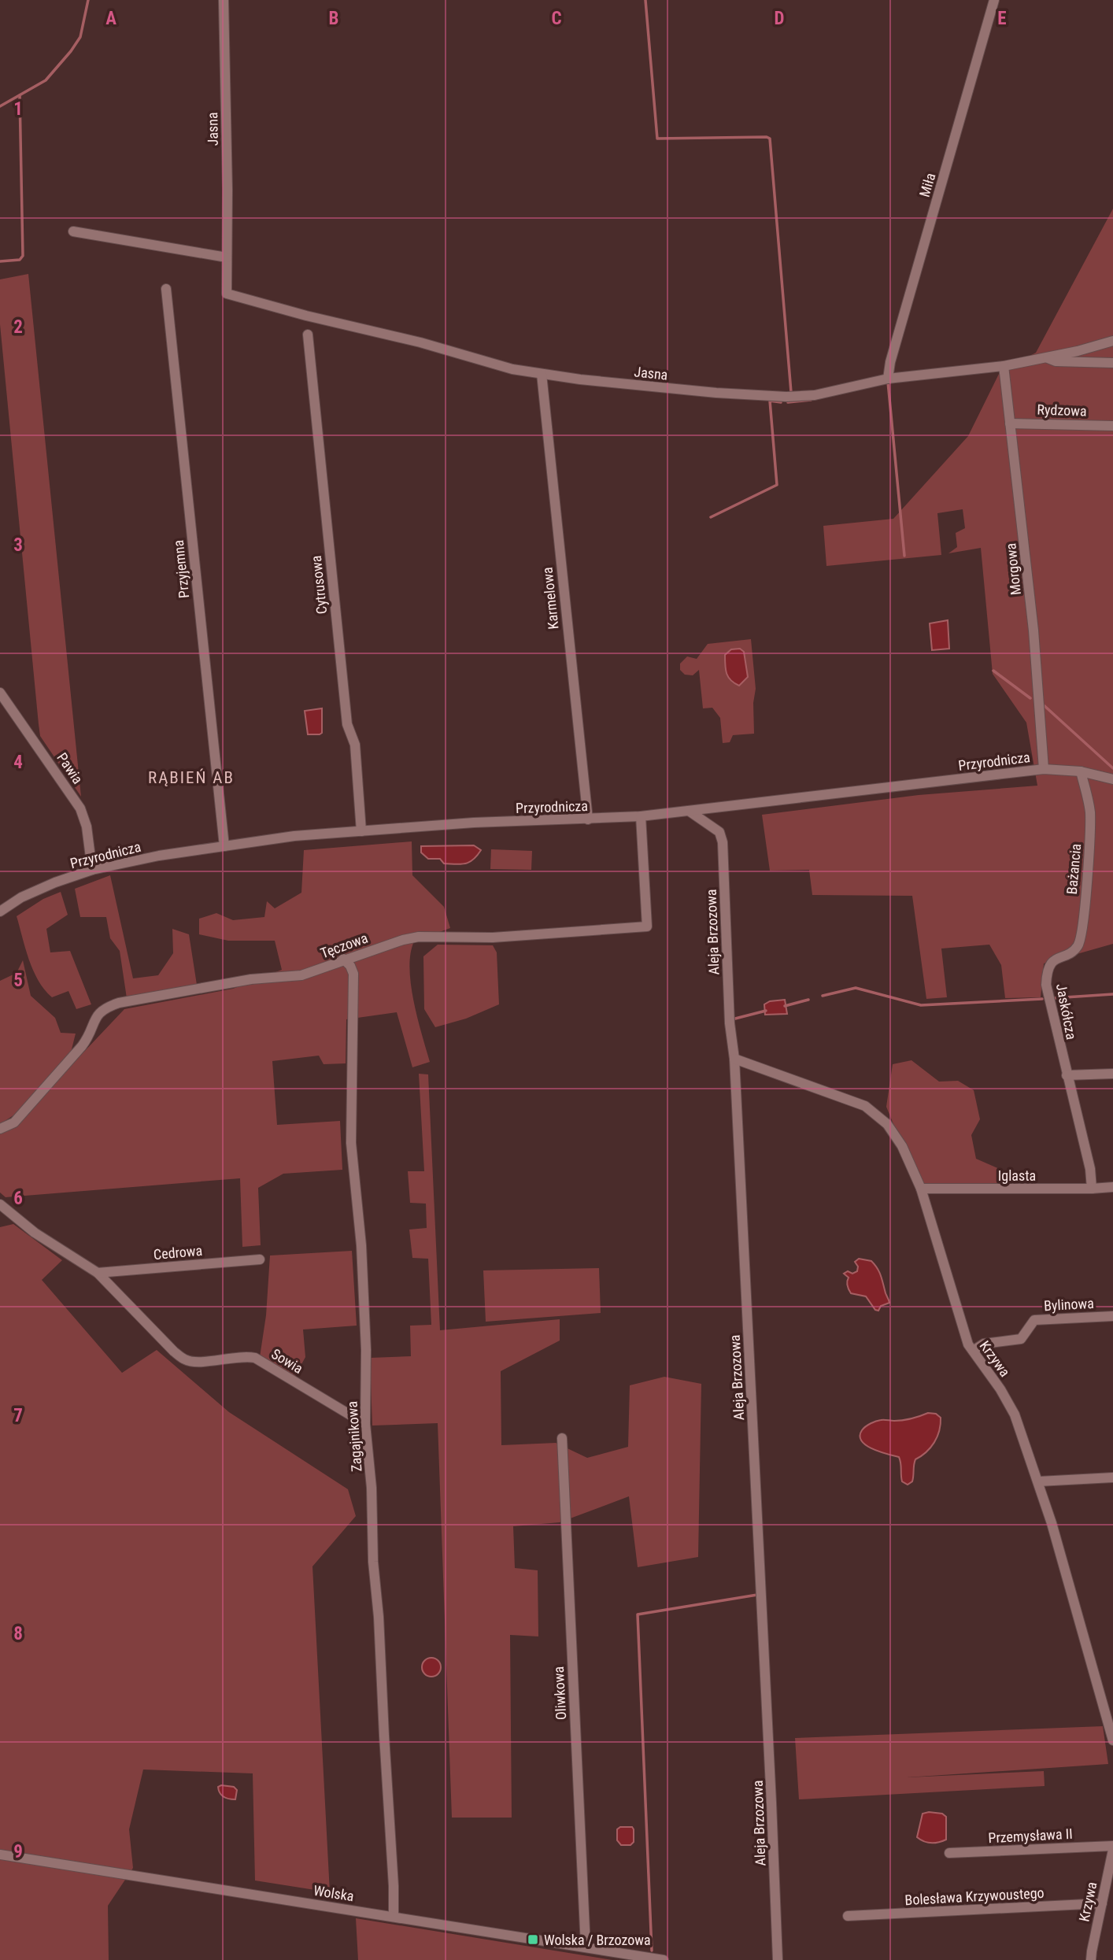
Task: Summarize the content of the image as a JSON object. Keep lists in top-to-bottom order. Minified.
{"streets":{"street":["Jasna","Miła","Rydzowa","Przyjemna","Morgowa","Cytrusowa","Karmelowa","Przyrodnicza","Pawia","Bażancia","Aleja Brzozowa","Tęczowa","Jaskółcza","Iglasta","Cedrowa","Bylinowa","Krzywa","Sowia","Zagajnikowa","Oliwkowa","Przemysława II","Wolska","Bolesława Krzywoustego"]},"crossings":[["Jasna","Miła"],["Jasna","Morgowa"],["Jasna","Karmelowa"],["Rydzowa","Morgowa"],["Przyjemna","Przyrodnicza"],["Morgowa","Przyrodnicza"],["Cytrusowa","Przyrodnicza"],["Karmelowa","Przyrodnicza"],["Przyrodnicza","Pawia"],["Przyrodnicza","Bażancia"],["Przyrodnicza","Aleja Brzozowa"],["Przyrodnicza","Tęczowa"],["Bażancia","Jaskółcza"],["Aleja Brzozowa","Krzywa"],["Tęczowa","Zagajnikowa"],["Jaskółcza","Iglasta"],["Iglasta","Krzywa"],["Cedrowa","Sowia"],["Bylinowa","Krzywa"],["Krzywa","Przemysława II"],["Krzywa","Bolesława Krzywoustego"],["Sowia","Zagajnikowa"],["Zagajnikowa","Wolska"],["Oliwkowa","Wolska"]],"districts":["RĄBIEŃ AB"],"places":{"transit":["Wolska / Brzozowa"]},"grid":{"columns":["A","B","C","D","E"],"rows":["1","2","3","4","5","6","7","8","9"]}}
